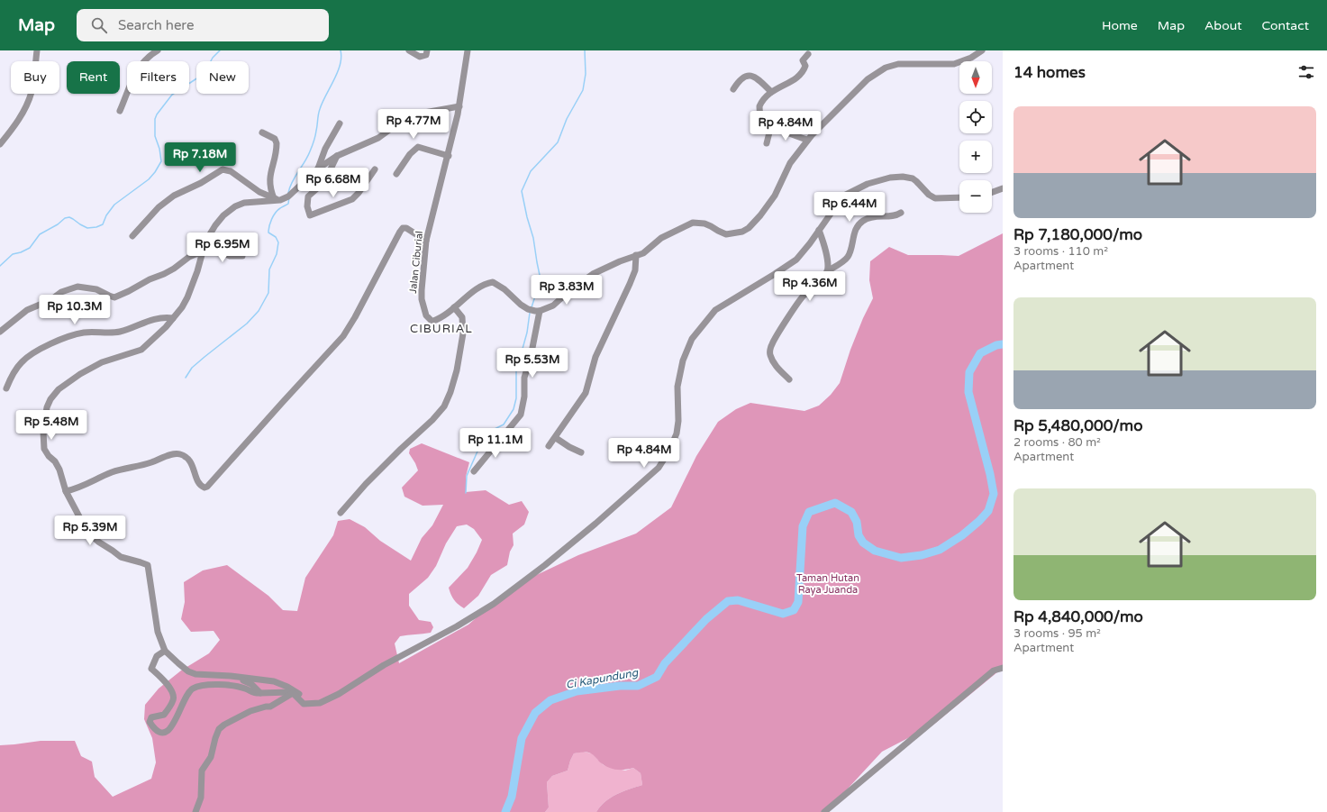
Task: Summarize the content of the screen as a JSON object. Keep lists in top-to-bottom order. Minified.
{"streets":{"street":["Jalan Ciburial"]},"districts":["CIBURIAL"],"water":["Ci Kapundung"],"parks":["Taman Hutan Raya Juanda"],"north":"bottom","page":{"header":"Map","search":"Search here","nav":["Home","Map","About","Contact"],"heading":"14 homes","map_buttons":["+","−"],"chip":["Buy","Rent","Filters","New"],"list":[{"name":"Rp 7,180,000/mo","note":"3 rooms · 110 m² · Apartment"},{"name":"Rp 5,480,000/mo","note":"2 rooms · 80 m² · Apartment"},{"name":"Rp 4,840,000/mo","note":"3 rooms · 95 m² · Apartment"}],"price":["Rp 4.77M","Rp 4.84M","Rp 7.18M","Rp 6.68M","Rp 6.44M","Rp 6.95M","Rp 4.36M","Rp 3.83M","Rp 10.3M","Rp 5.53M","Rp 5.48M","Rp 11.1M","Rp 4.84M","Rp 5.39M"]}}
